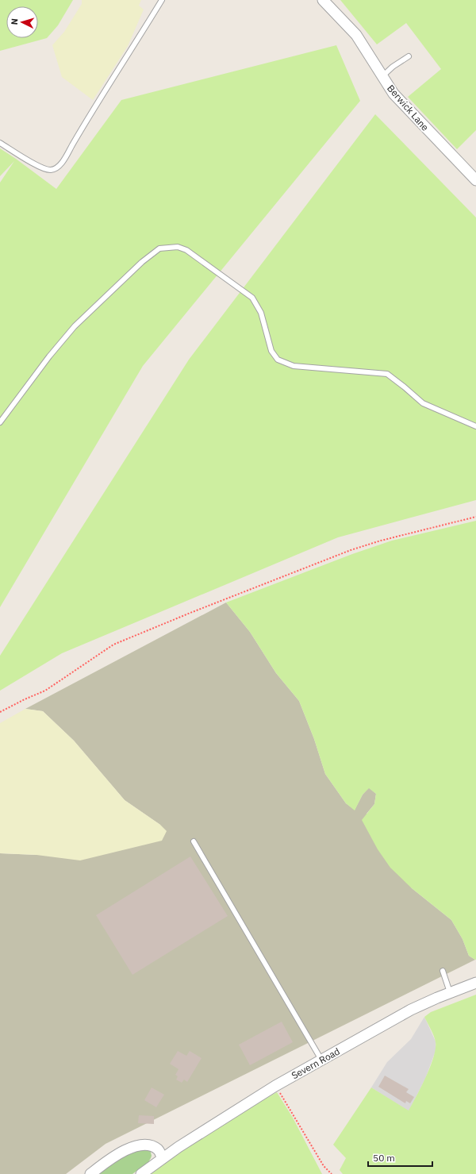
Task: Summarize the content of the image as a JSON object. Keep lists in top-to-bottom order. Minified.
{"streets":{"street":["Berwick Lane","Severn Road"]},"scale_bar":"50 m","north":"left"}
